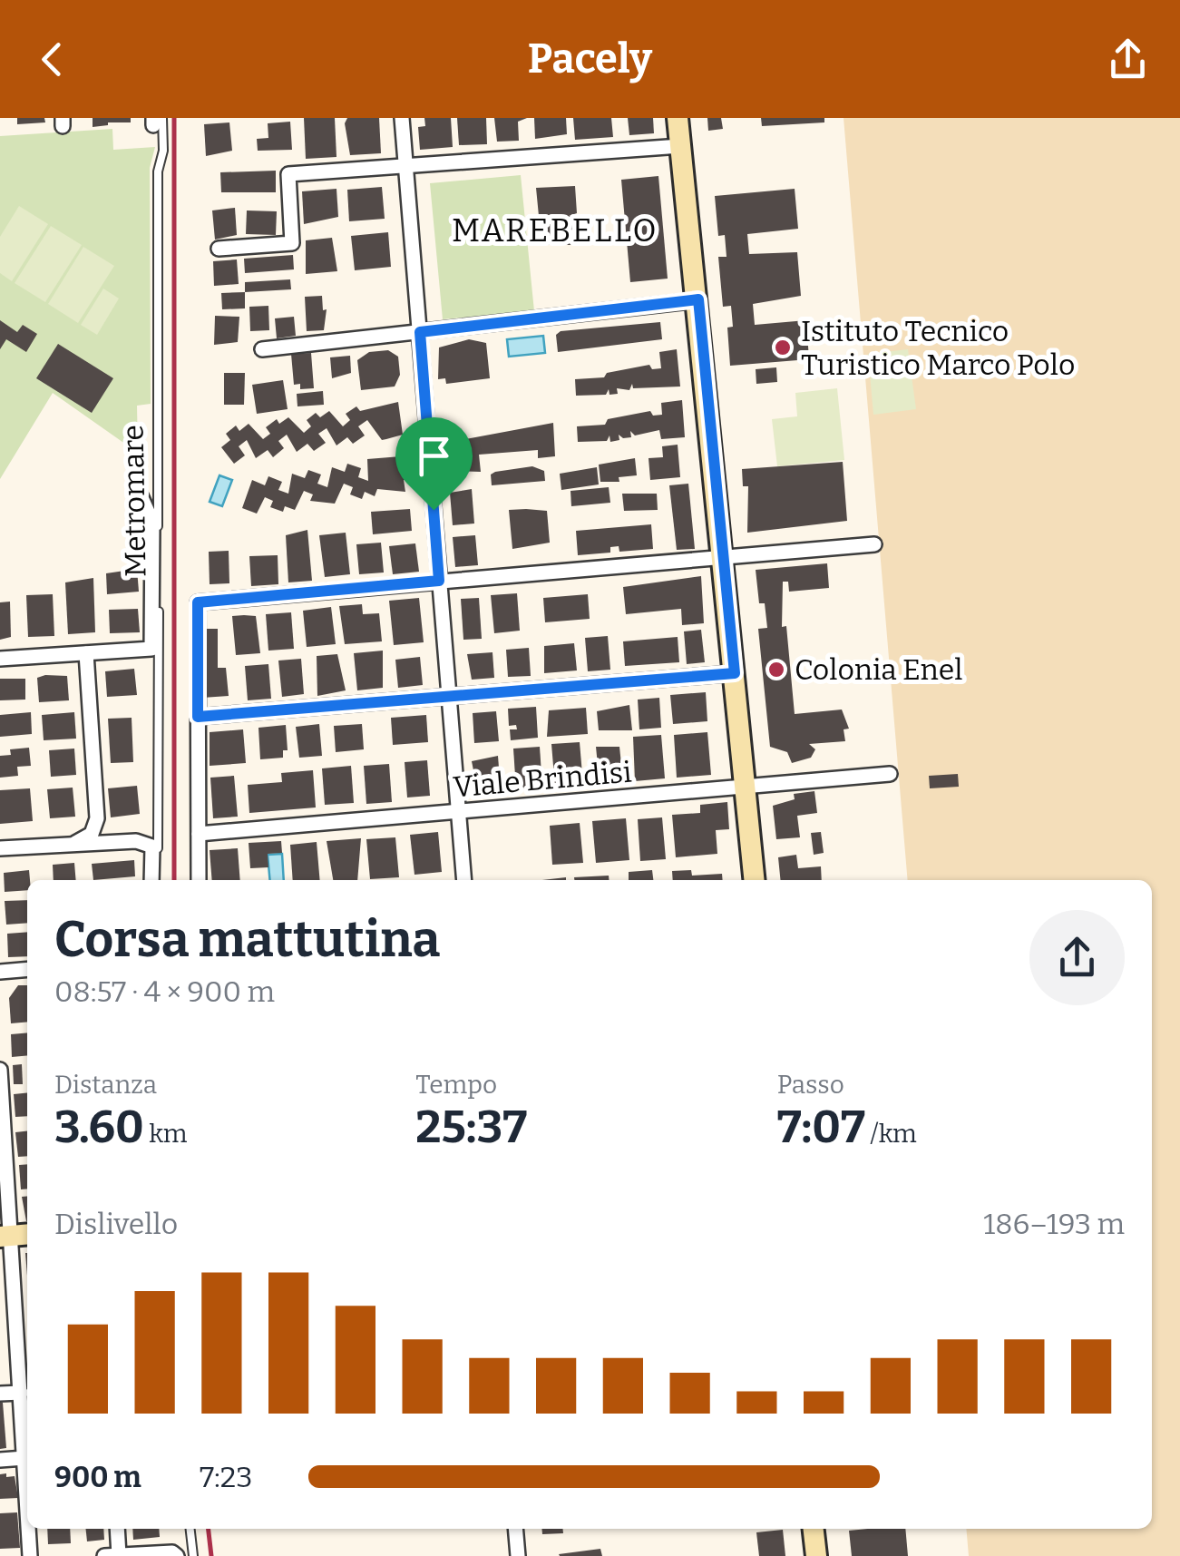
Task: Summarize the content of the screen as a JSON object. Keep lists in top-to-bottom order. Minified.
{"streets":{"street":["Viale Brindisi"],"lane":["Metromare"]},"districts":["MAREBELLO"],"places":["Istituto Tecnico Turistico Marco Polo","Colonia Enel"],"page":{"header":"Pacely","heading":["Corsa mattutina","08:57 · 4 × 900 m"],"stats":[["Distanza","3.60 km"],["Tempo","25:37"],["Passo","7:07 /km"]],"chart":["Dislivello","186–193 m"],"list":[{"name":"900 m","note":"7:23"}]}}
